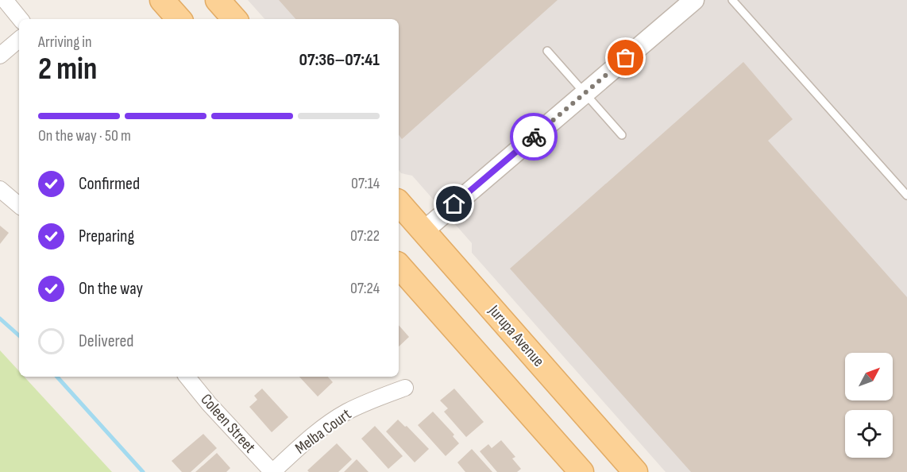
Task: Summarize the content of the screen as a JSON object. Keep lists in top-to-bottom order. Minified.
{"streets":{"main road":["Jurupa Avenue"],"street":["Coleen Street","Melba Court"]},"crossings":[["Coleen Street","Melba Court"]],"north":"top right","page":{"heading":["2 min","Arriving in","07:36–07:41"],"bar":"On the way · 50 m","list":[["Confirmed","07:14"],["Preparing","07:22"],["On the way","07:24"],"Delivered"]}}
